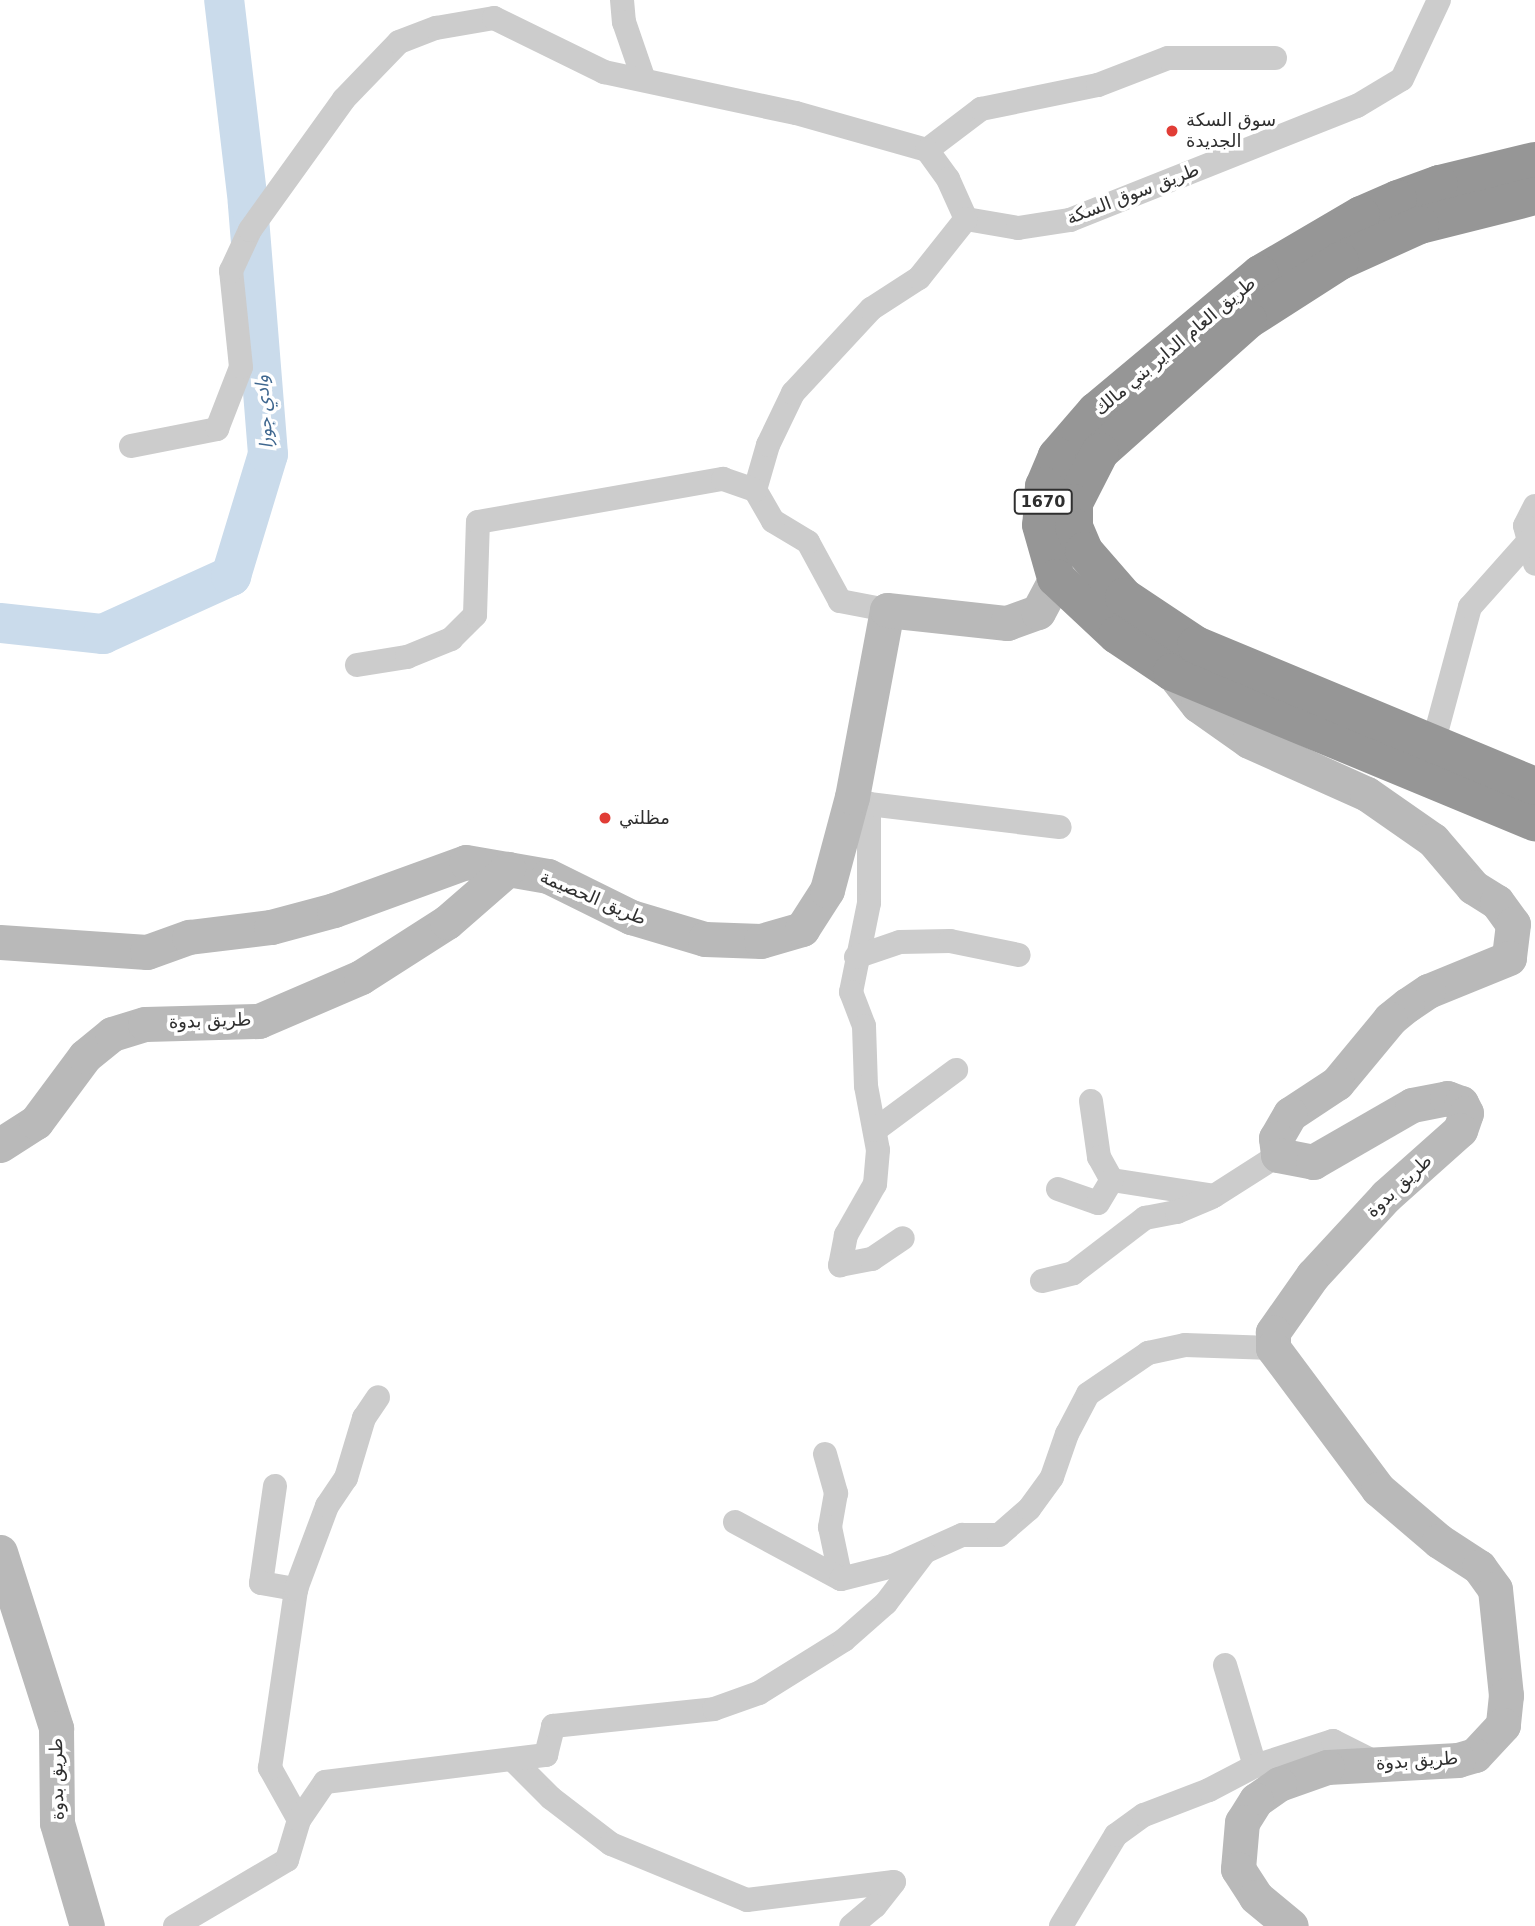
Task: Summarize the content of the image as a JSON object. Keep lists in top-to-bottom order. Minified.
{"streets":{"highway":["طريق العام الداير بني مالك","1670"],"street":["طريق سوق السكة","طريق الحصيمة","طريق بدوة"]},"crossings":[["طريق الحصيمة","طريق بدوة"]],"water":["وادي جورا"],"places":["سوق السكة الجديدة","مظلتي"]}
